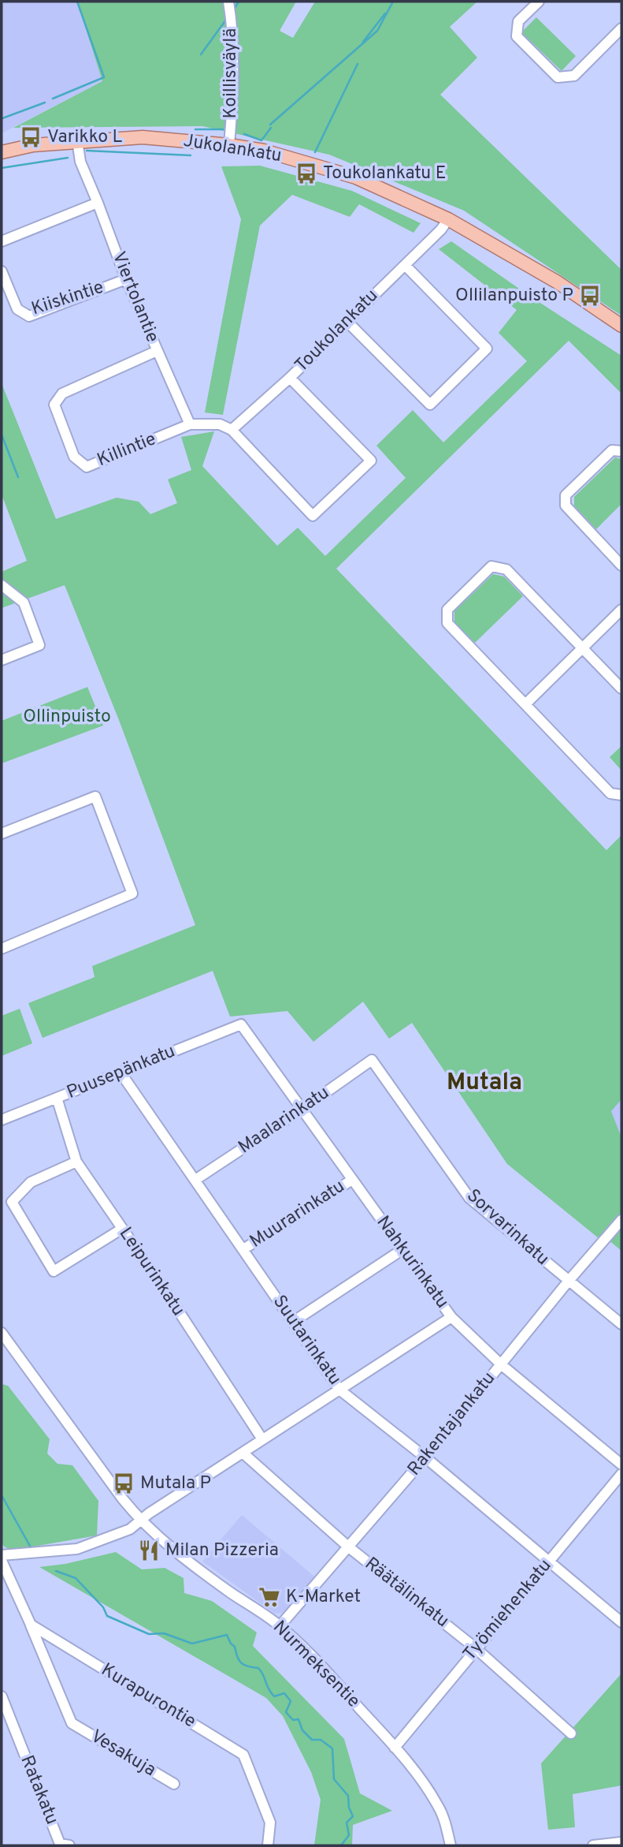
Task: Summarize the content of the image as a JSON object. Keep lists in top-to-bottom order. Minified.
{"streets":{"main road":["Jukolankatu"],"street":["Koillisväylä","Viertolantie","Kiiskintie","Toukolankatu","Killintie","Puusepänkatu","Maalarinkatu","Muurarinkatu","Sorvarinkatu","Nahkurinkatu","Leipurinkatu","Suutarinkatu","Rakentajankatu","Räätälinkatu","Työmiehenkatu","Nurmeksentie","Kurapurontie","Vesakuja","Ratakatu"]},"crossings":[["Koillisväylä","Jukolankatu"],["Jukolankatu","Viertolantie"],["Jukolankatu","Toukolankatu"],["Viertolantie","Kiiskintie"],["Viertolantie","Killintie"],["Puusepänkatu","Nahkurinkatu"],["Puusepänkatu","Leipurinkatu"],["Puusepänkatu","Suutarinkatu"],["Maalarinkatu","Sorvarinkatu"],["Maalarinkatu","Nahkurinkatu"],["Maalarinkatu","Suutarinkatu"],["Muurarinkatu","Nahkurinkatu"],["Muurarinkatu","Suutarinkatu"],["Sorvarinkatu","Rakentajankatu"],["Nahkurinkatu","Rakentajankatu"],["Suutarinkatu","Rakentajankatu"],["Suutarinkatu","Työmiehenkatu"],["Rakentajankatu","Räätälinkatu"],["Rakentajankatu","Nurmeksentie"],["Räätälinkatu","Työmiehenkatu"],["Työmiehenkatu","Nurmeksentie"],["Kurapurontie","Vesakuja"]],"districts":["Mutala"],"parks":["Ollinpuisto"],"places":{"bus stop":["Varikko L","Toukolankatu E","Ollilanpuisto P","Mutala P"],"restaurant":["Milan Pizzeria"],"supermarket":["K-Market"]}}
